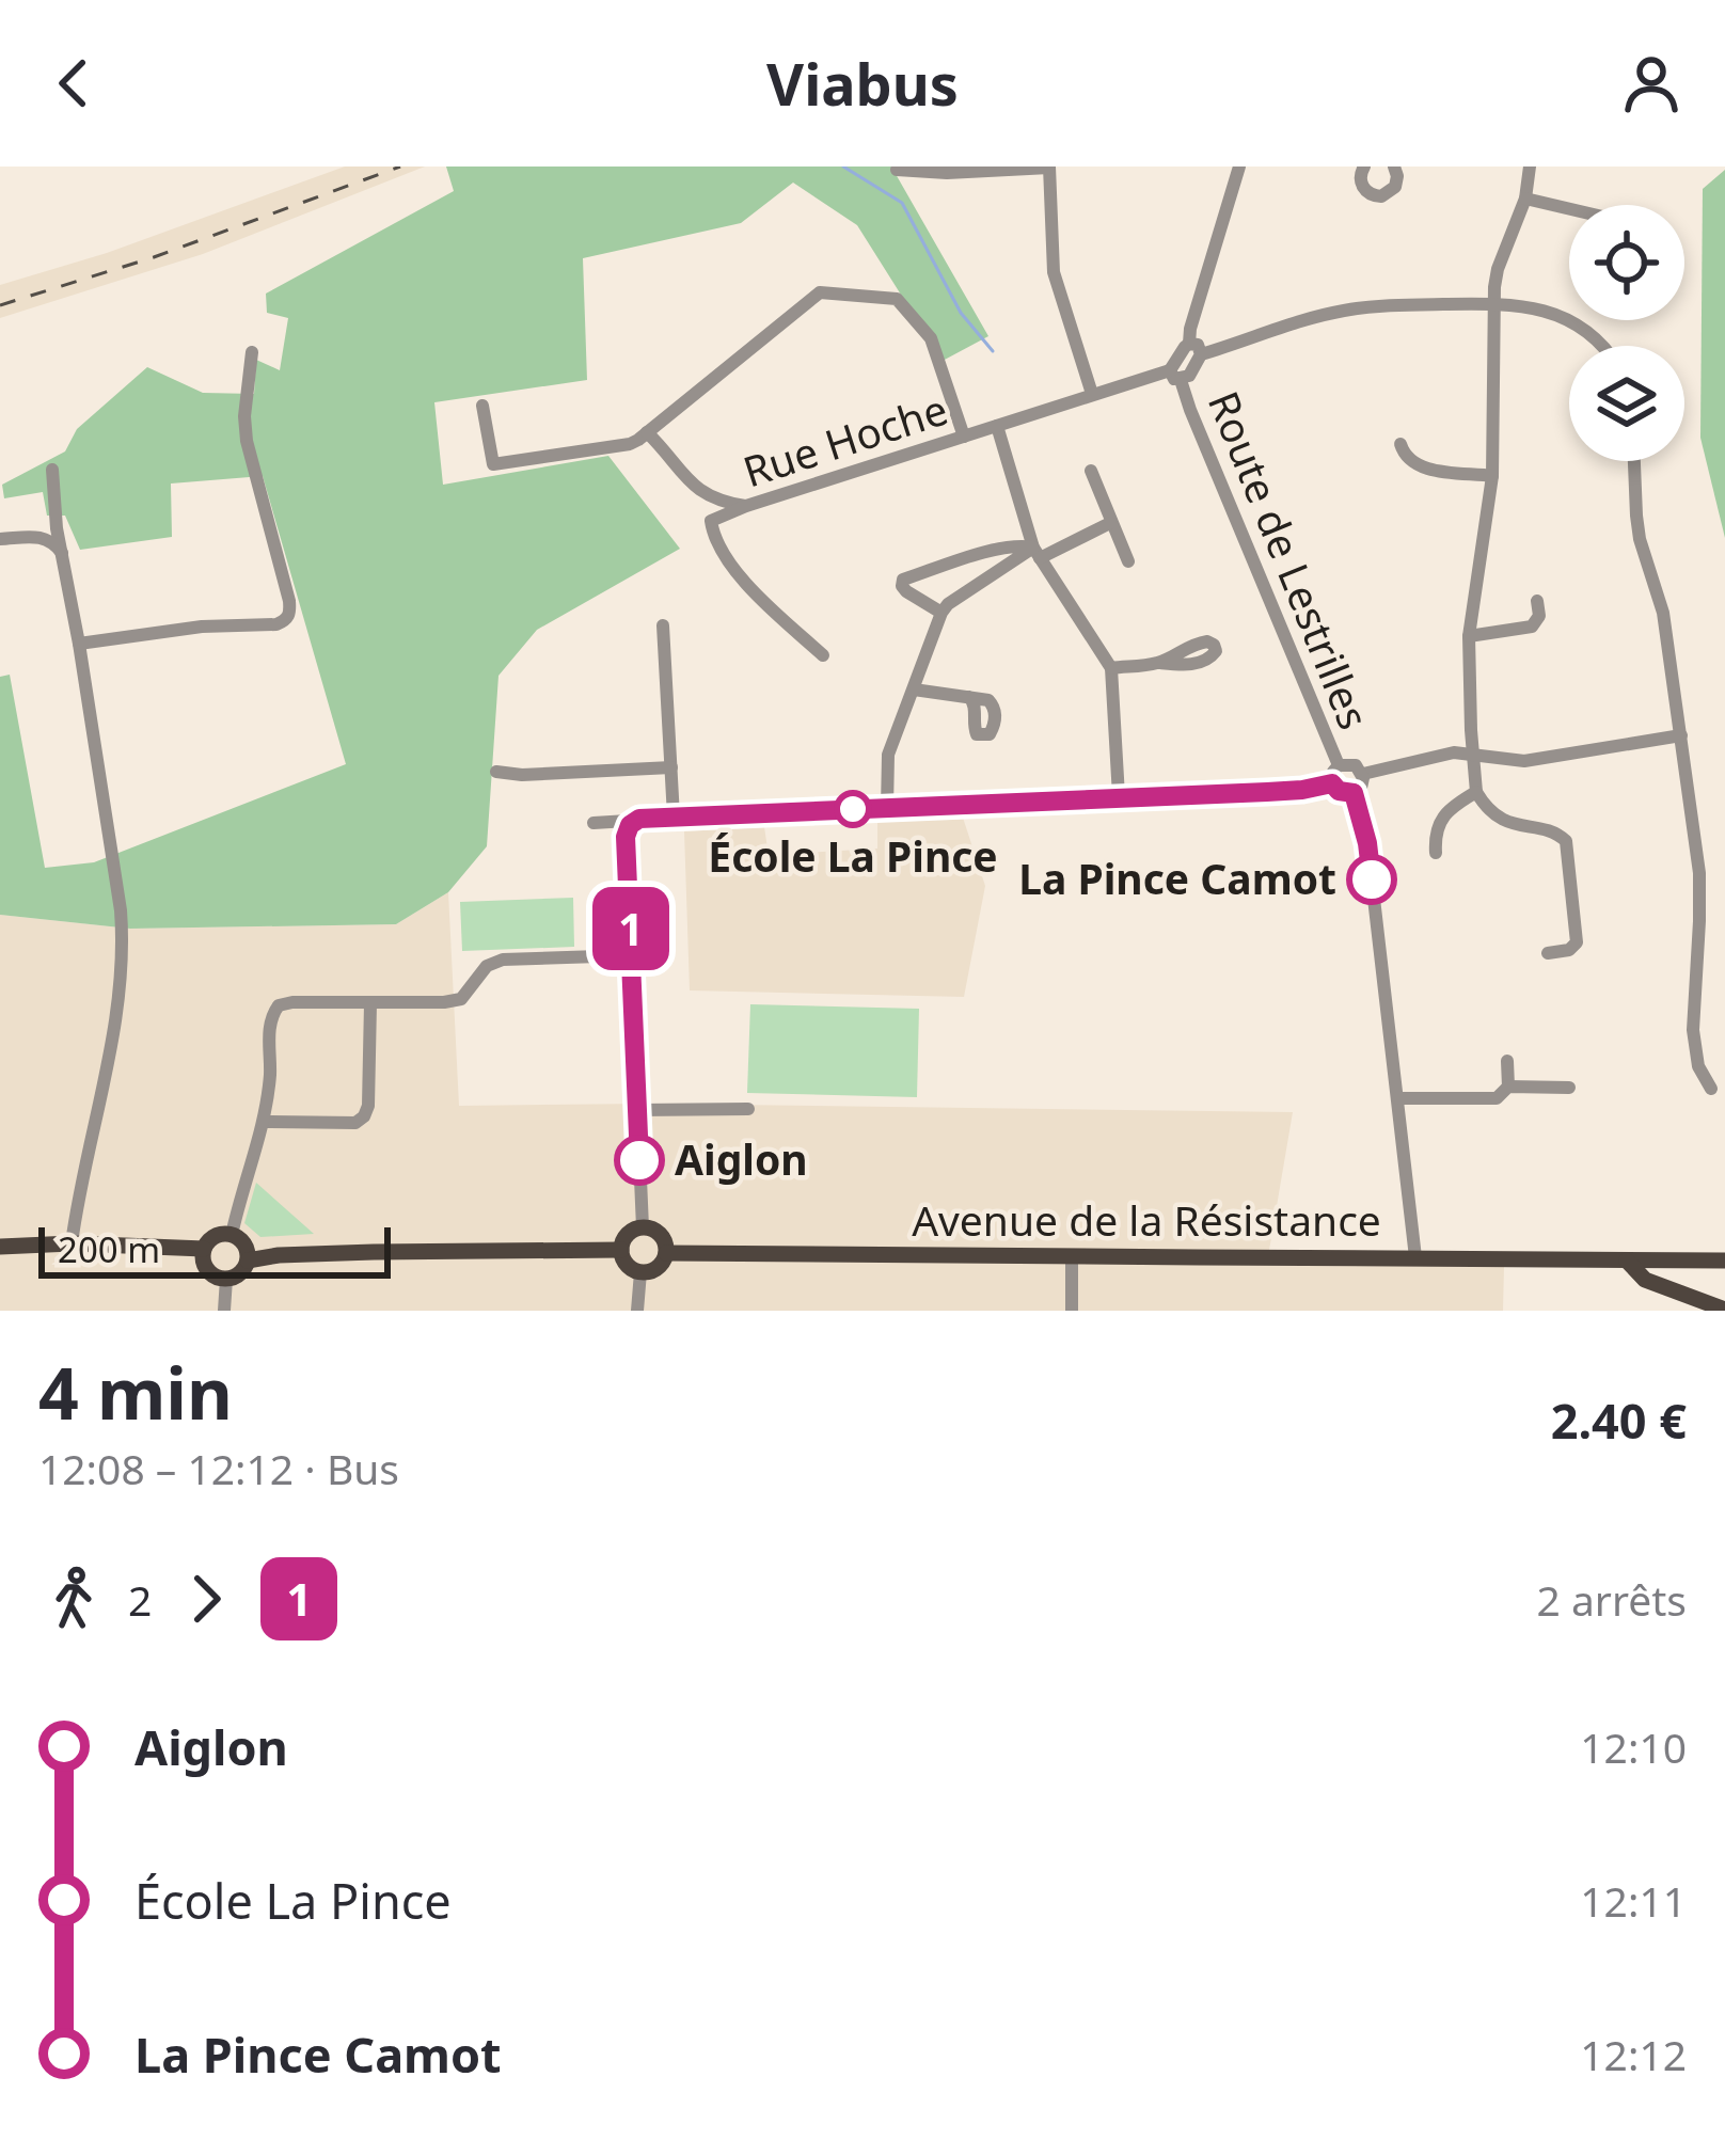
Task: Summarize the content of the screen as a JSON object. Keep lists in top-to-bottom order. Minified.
{"streets":{"main road":["Avenue de la Résistance"],"street":["Rue Hoche","Route de Lestrilles"]},"crossings":[["Rue Hoche","Route de Lestrilles"],["Route de Lestrilles","Avenue de la Résistance"]],"places":["École La Pince","La Pince Camot","Aiglon"],"lines":["bus line 1"],"scale_bar":"200 m","page":{"header":"Viabus","on_map":"1","scale":"200 m","heading":["4 min","12:08 – 12:12 · Bus","2.40 €"],"legs":["2","1","2 arrêts"],"list":[{"name":"Aiglon","value":"12:10"},{"name":"École La Pince","value":"12:11"},{"name":"La Pince Camot","value":"12:12"}]}}
